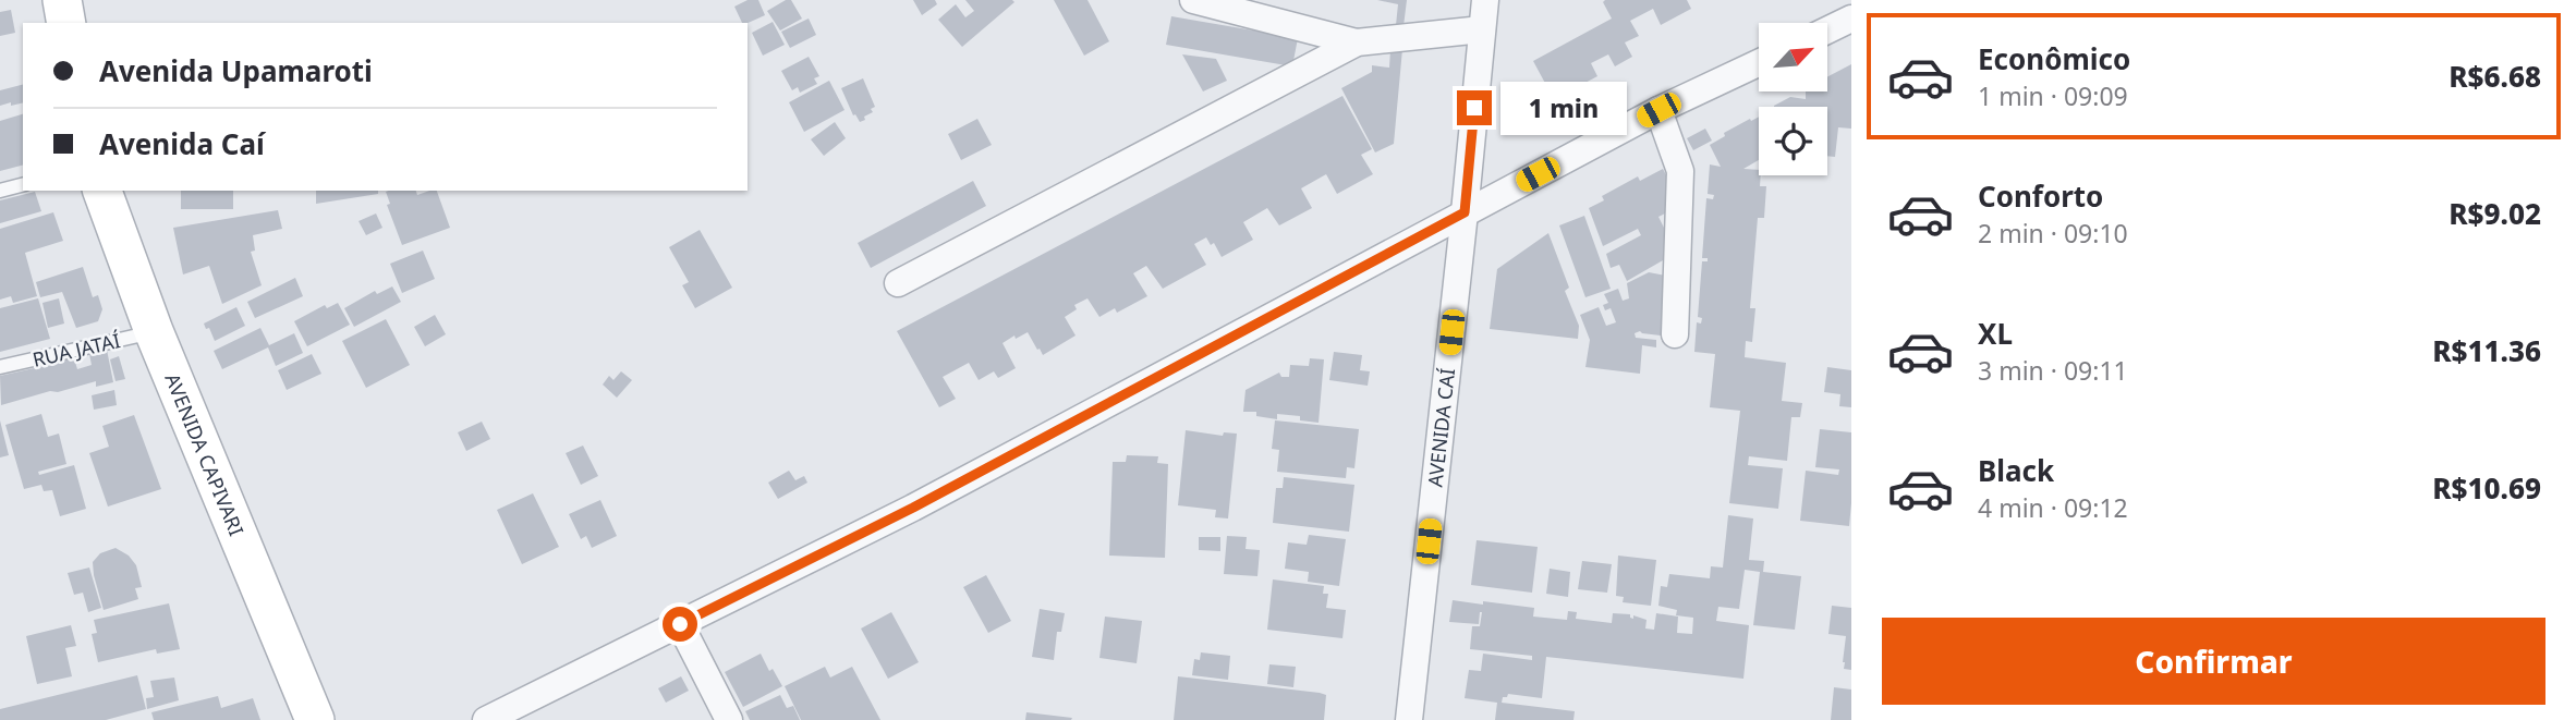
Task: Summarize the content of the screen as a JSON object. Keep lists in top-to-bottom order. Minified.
{"streets":{"street":["AVENIDA CAÍ","AVENIDA CAPIVARI"],"lane":["RUA JATAÍ"]},"crossings":[["RUA JATAÍ","AVENIDA CAPIVARI"]],"north":"top right","page":{"list":[{"name":"Econômico","note":"1 min · 09:09","value":"R$6.68"},{"name":"Conforto","note":"2 min · 09:10","value":"R$9.02"},{"name":"XL","note":"3 min · 09:11","value":"R$11.36"},{"name":"Black","note":"4 min · 09:12","value":"R$10.69"}],"banner":["Avenida Upamaroti","Avenida Caí"],"bubble":"1 min","buttons":"Confirmar"}}
